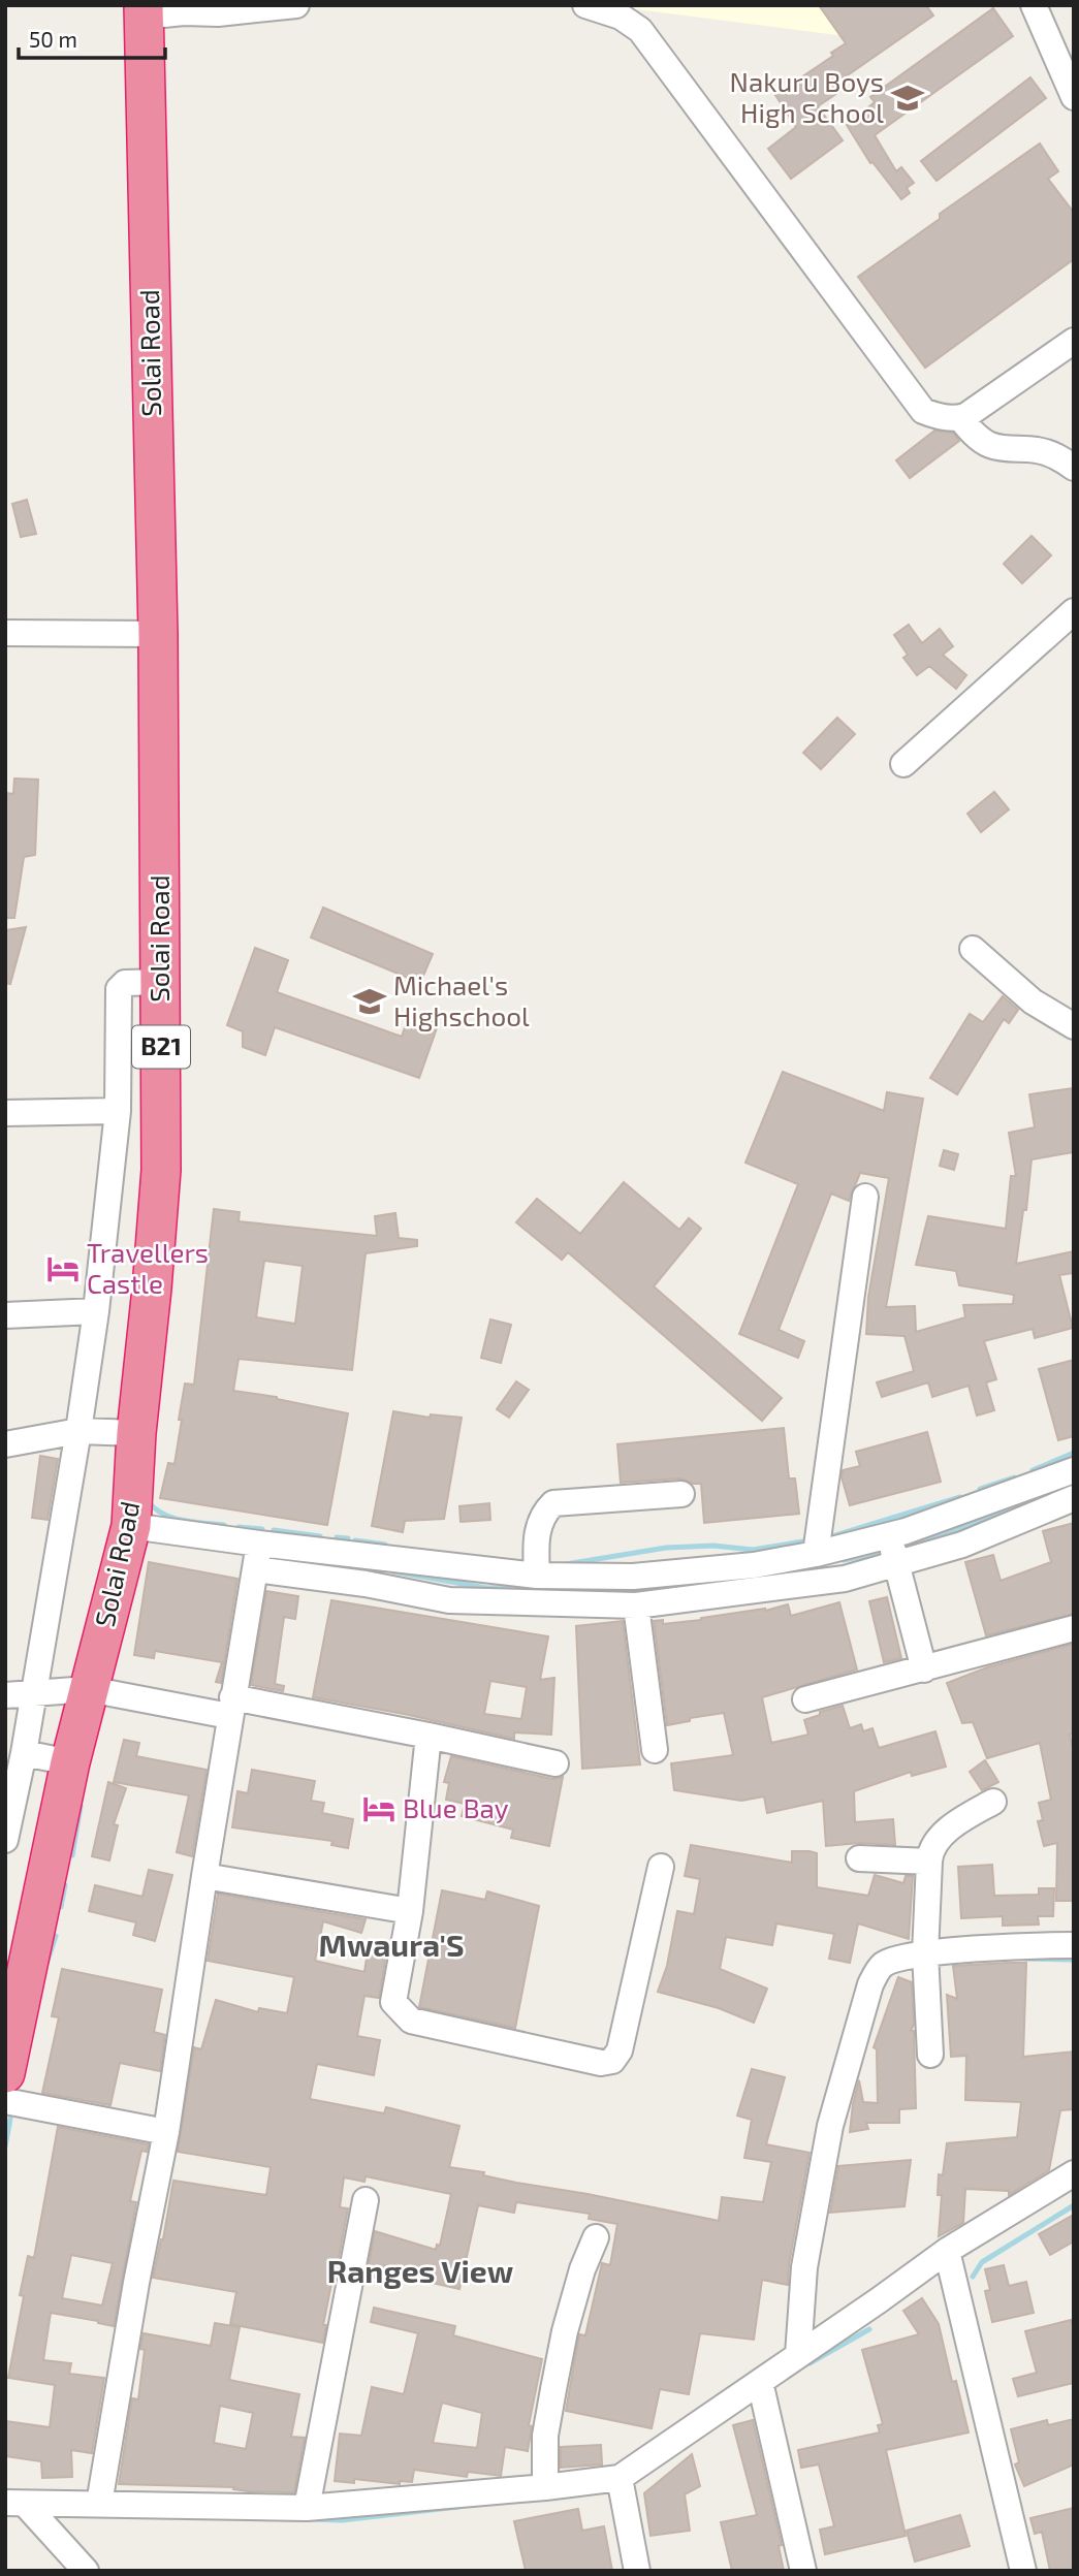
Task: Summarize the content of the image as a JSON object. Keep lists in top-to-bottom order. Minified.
{"streets":{"highway":["Solai Road","B21"]},"districts":["Mwaura'S","Ranges View"],"places":{"school or university":["Nakuru Boys High School","Michael's Highschool"],"hotel":["Travellers Castle","Blue Bay"]},"scale_bar":"50 m"}
